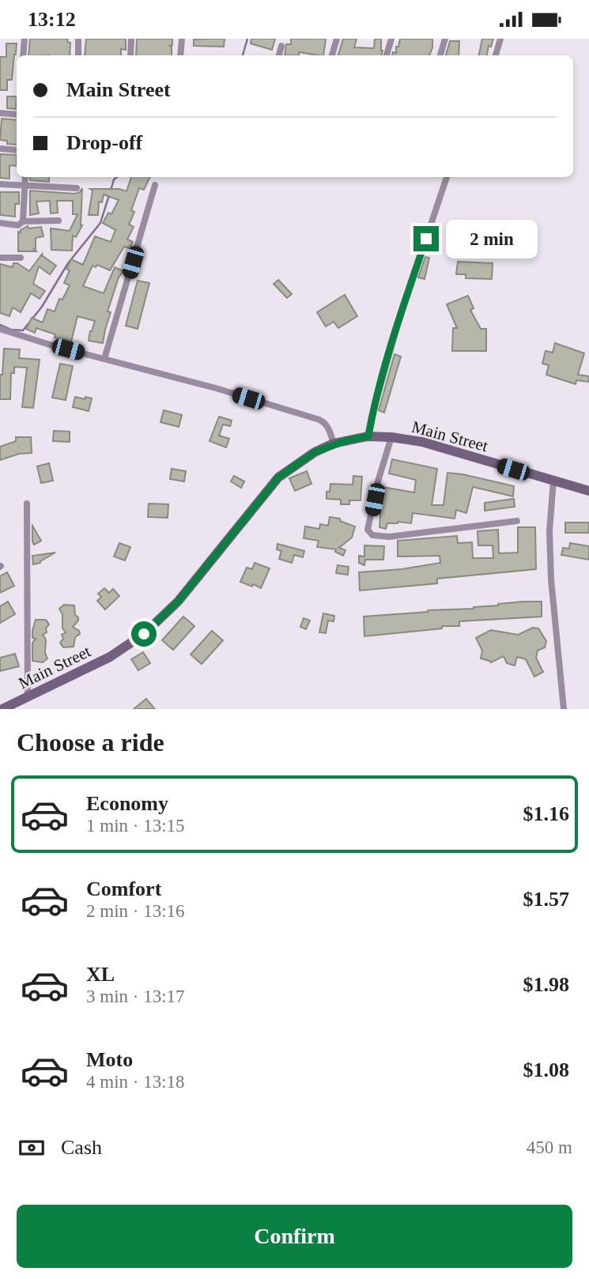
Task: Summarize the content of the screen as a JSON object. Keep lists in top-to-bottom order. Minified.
{"streets":{"main road":["Main Street"]},"page":{"status":"13:12","banner":["Main Street","Drop-off"],"bubble":"2 min","heading":"Choose a ride","list":[{"name":"Economy","note":"1 min · 13:15","value":"$1.16"},{"name":"Comfort","note":"2 min · 13:16","value":"$1.57"},{"name":"XL","note":"3 min · 13:17","value":"$1.98"},{"name":"Moto","note":"4 min · 13:18","value":"$1.08"}],"pay":["Cash","450 m"],"buttons":"Confirm"}}
